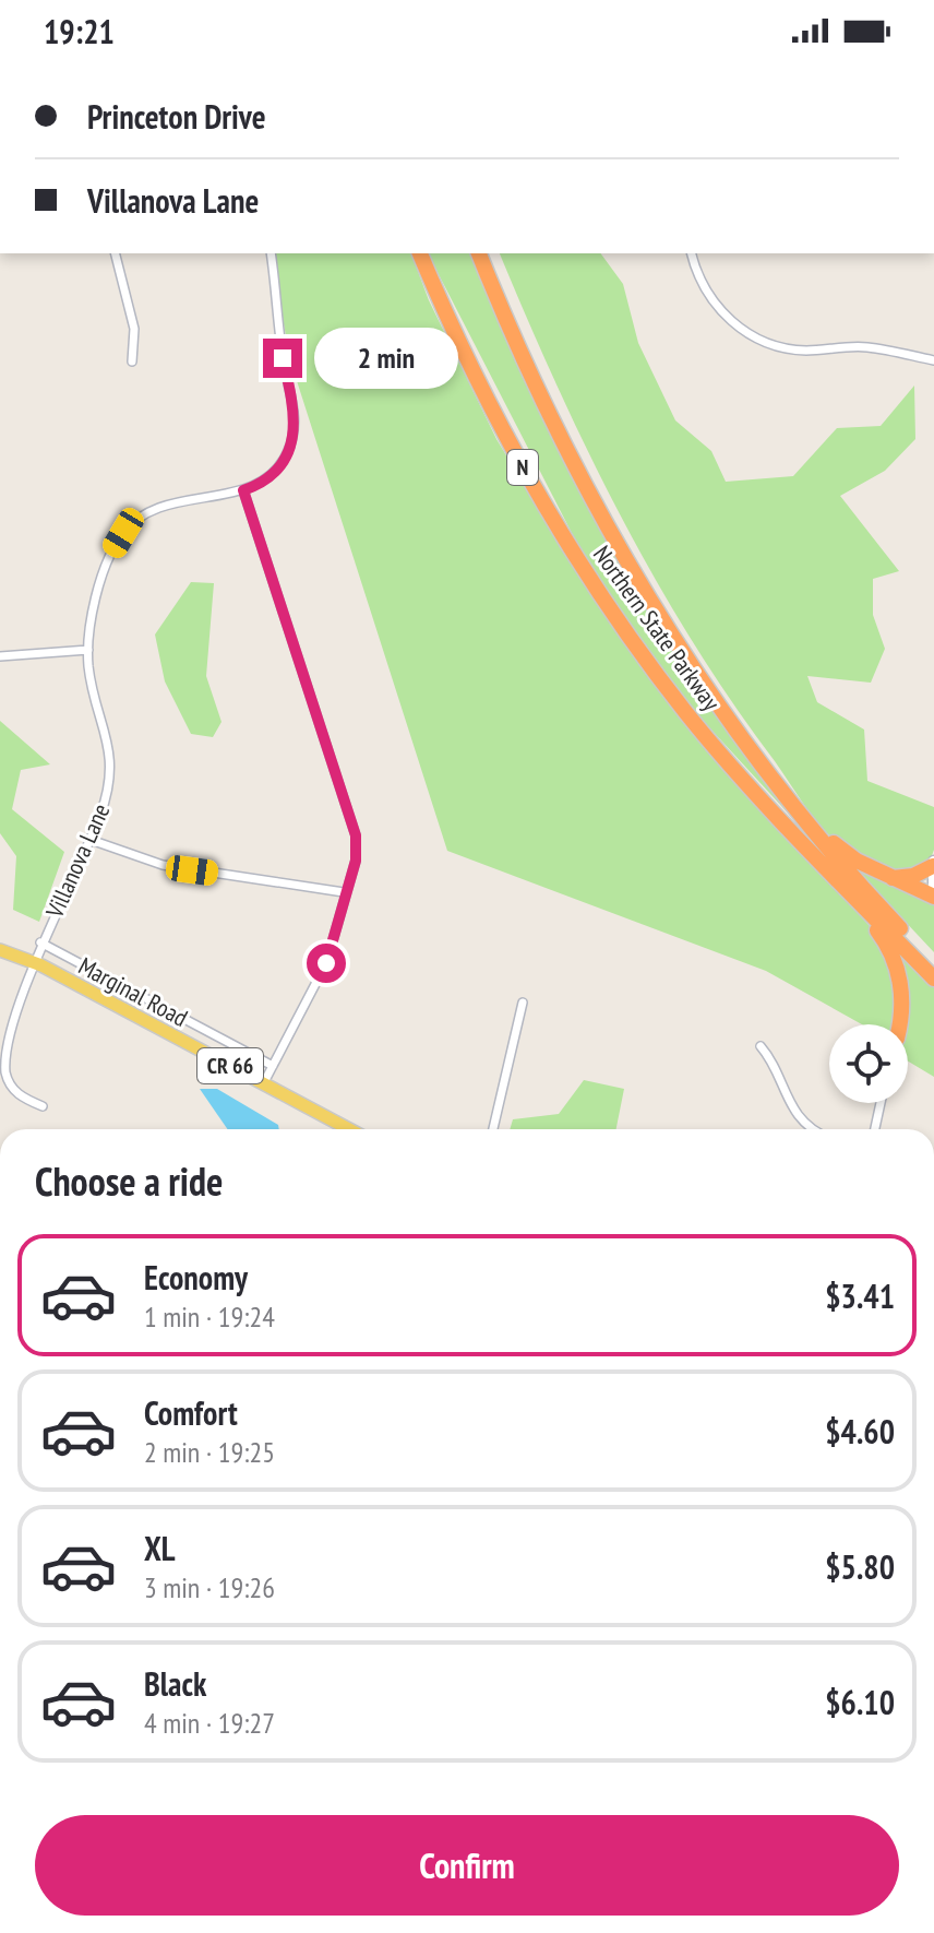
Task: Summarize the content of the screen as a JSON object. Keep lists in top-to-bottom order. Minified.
{"streets":{"highway":["N","Northern State Parkway"],"main road":["CR 66"],"street":["Villanova Lane","Marginal Road"]},"crossings":[["Villanova Lane","Marginal Road"],["Villanova Lane","CR 66"]],"page":{"status":"19:21","banner":["Princeton Drive","Villanova Lane"],"bubble":"2 min","heading":"Choose a ride","list":[{"name":"Economy","note":"1 min · 19:24","value":"$3.41"},{"name":"Comfort","note":"2 min · 19:25","value":"$4.60"},{"name":"XL","note":"3 min · 19:26","value":"$5.80"},{"name":"Black","note":"4 min · 19:27","value":"$6.10"}],"buttons":"Confirm"}}
